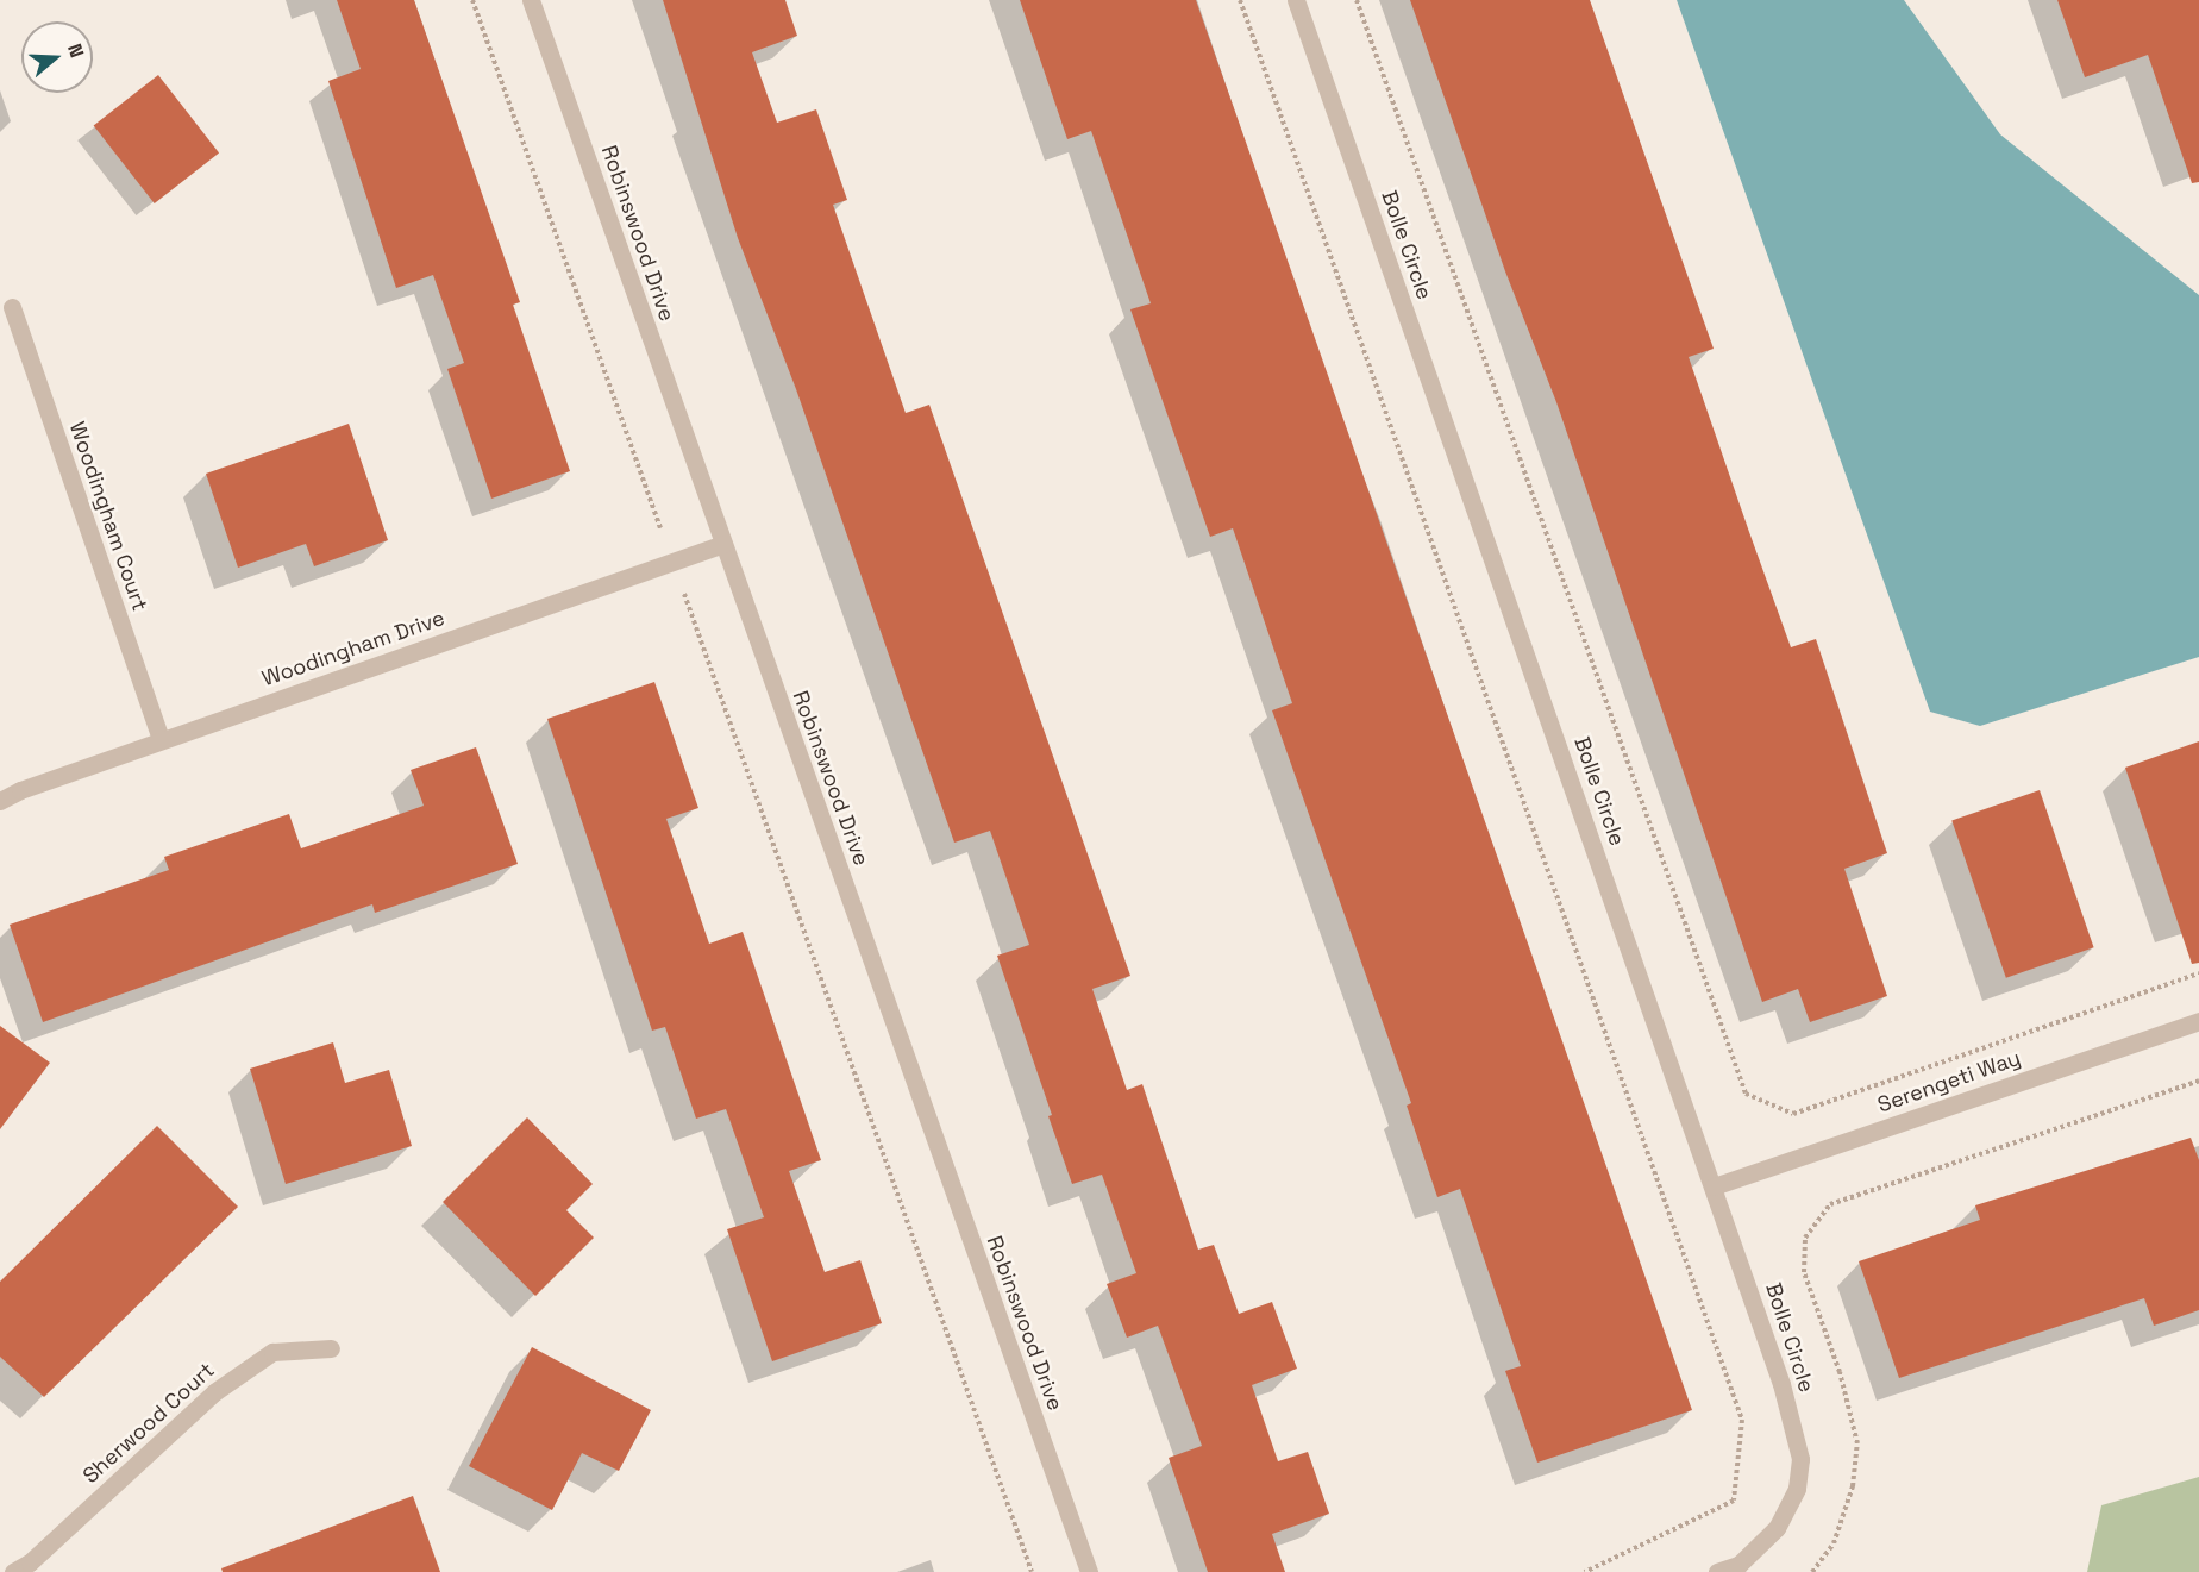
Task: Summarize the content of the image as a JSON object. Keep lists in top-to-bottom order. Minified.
{"streets":{"street":["Robinswood Drive","Bolle Circle","Woodingham Court","Woodingham Drive","Serengeti Way","Sherwood Court"]},"crossings":[["Robinswood Drive","Woodingham Drive"],["Bolle Circle","Serengeti Way"],["Woodingham Court","Woodingham Drive"]],"north":"right"}
